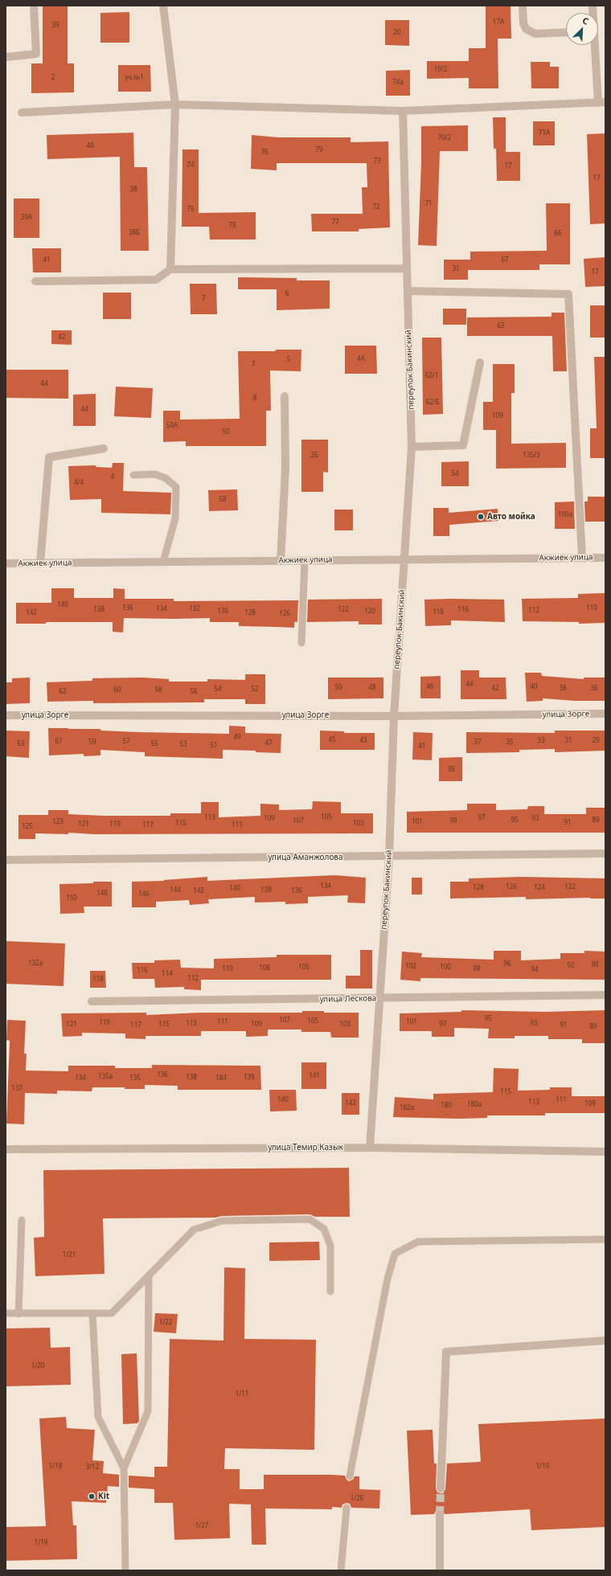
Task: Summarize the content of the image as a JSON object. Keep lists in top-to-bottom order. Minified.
{"streets":{"street":["переулок Бакинский","Акжиек улица","улица Зорге","улица Аманжолова","улица Лескова","улица Темир Казык"]},"crossings":[["переулок Бакинский","Акжиек улица"],["переулок Бакинский","улица Зорге"],["переулок Бакинский","улица Аманжолова"],["переулок Бакинский","улица Лескова"],["переулок Бакинский","улица Темир Казык"]],"places":["Авто мойка","Kit"],"house_numbers":["17А","39","20","19/2","2","уч.№1","74а","71А","70/2","40","79","76","73","74","17","17","38","71","72","75","39А","77","78","38Б","66","41","67","31","17","6","7","63","42","4А","5","7","62/1","44","8","62/6","44","109","50А","50","2Б","135/3","54","4","4/4","58","109а","140","136","110","134","132","138","122","116","112","130","120","118","142","128","126","44","46","40","50","48","42","38","36","54","52","60","58","62","56","49","45","43","33","31","29","61","57","59","37","35","47","63","55","53","51","41","39","105","113","97","109","93","95","89","107","99","123","101","91","115","103","121","119","117","111","125","134","126","122","128","124","140","144","138","142","136","148","146","150","132а","96","90","92","102","106","100","108","110","98","94","116","114","112","118","95","107","105","111","101","119","113","93","121","115","109","103","97","117","91","89","136","141","135а","138","139","134","135","184","137","115","140","111","113","142","109","180а","180","182а","1/21","1/22","1/20","1/11","1/18","1/10","3/12","1/26","1/27","1/19"],"north":"top right"}
